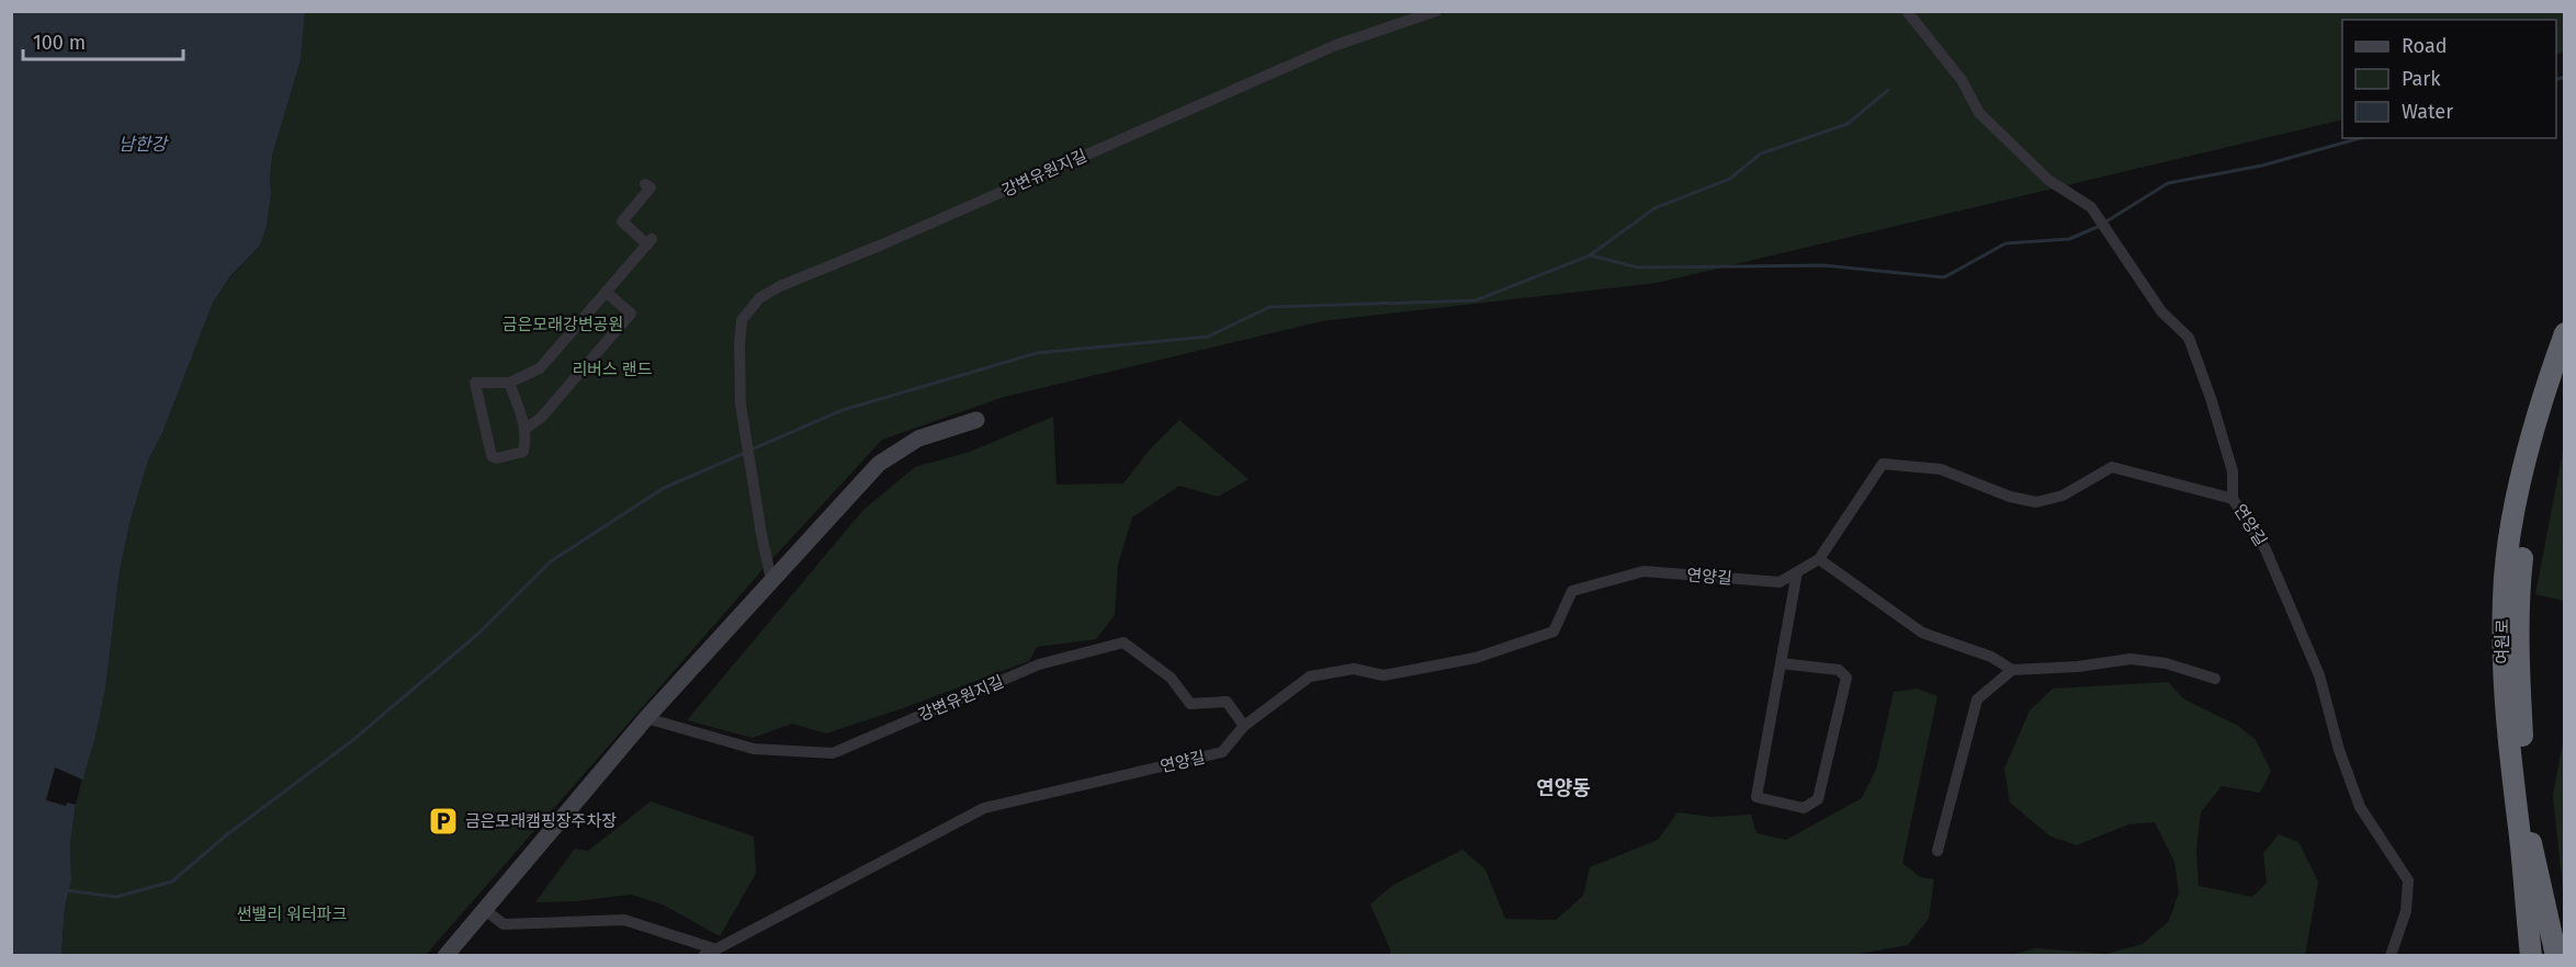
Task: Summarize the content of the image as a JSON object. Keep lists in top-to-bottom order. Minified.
{"streets":{"highway":["여원로"],"street":["강변유원지길","연양길"]},"crossings":[["강변유원지길","연양길"]],"districts":["연양동"],"water":["남한강"],"parks":["금은모래강변공원","리버스 랜드","썬밸리 워터파크"],"places":{"parking":["금은모래캠핑장주차장"]},"legend":["Road","Park","Water"],"scale_bar":"100 m"}
